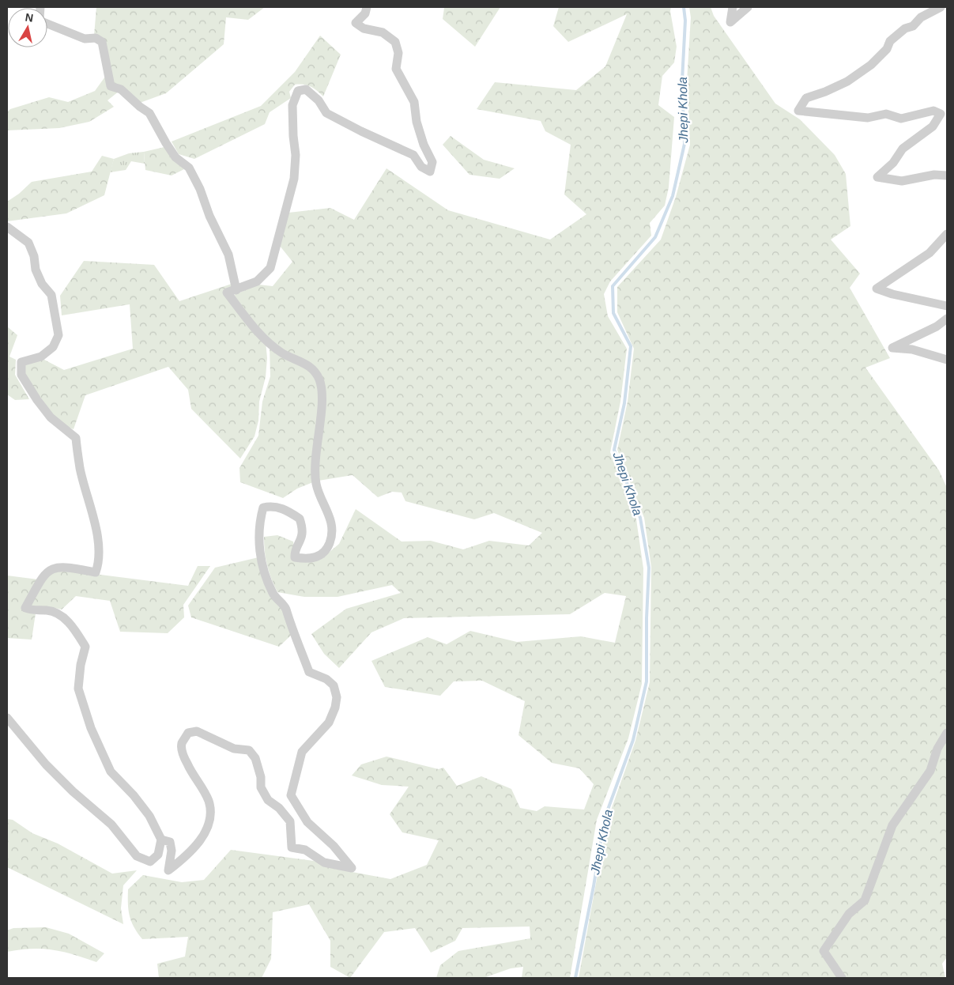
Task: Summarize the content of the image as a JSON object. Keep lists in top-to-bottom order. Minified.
{"water":["Jhepi Khola"],"north":"top"}
